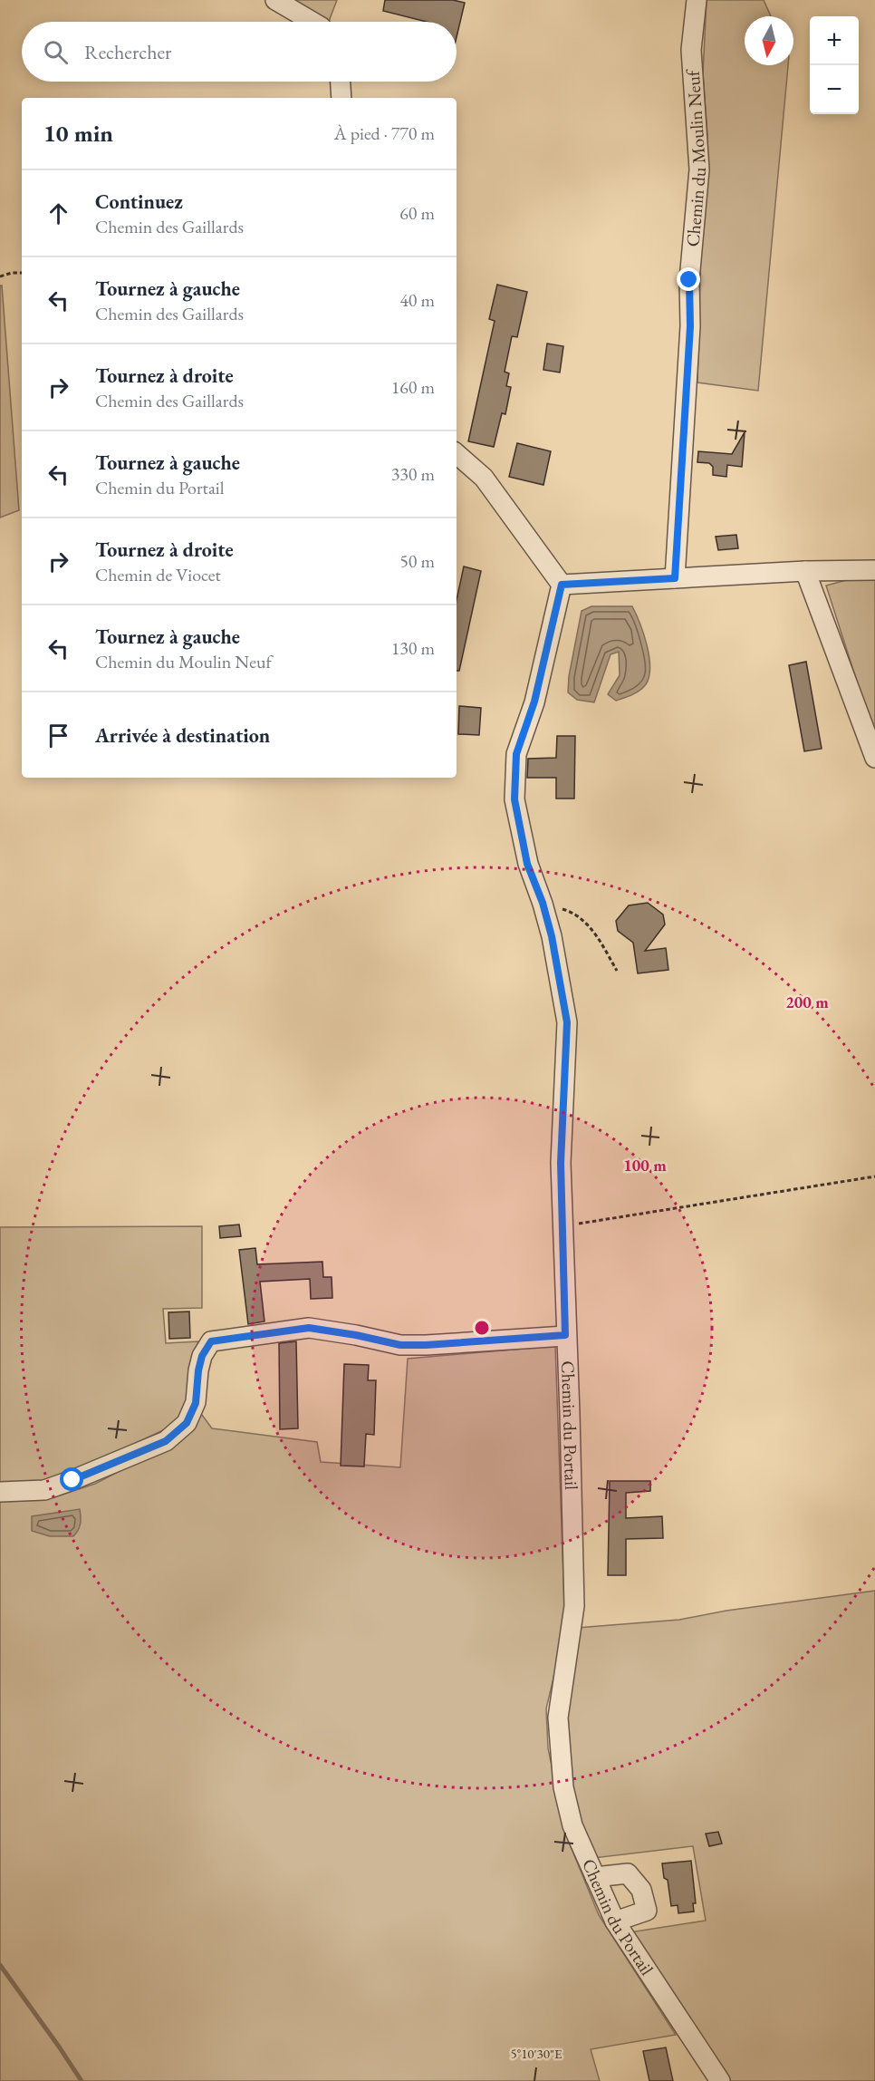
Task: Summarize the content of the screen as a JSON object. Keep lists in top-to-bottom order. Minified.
{"streets":{"street":["Chemin du Moulin Neuf","Chemin du Portail"]},"north":"bottom","page":{"map_buttons":["+","−"],"search":"Rechercher","heading":["10 min","À pied · 770 m"],"list":[["Continuez","Chemin des Gaillards","60 m"],["Tournez à gauche","Chemin des Gaillards","40 m"],["Tournez à droite","Chemin des Gaillards","160 m"],["Tournez à gauche","Chemin du Portail","330 m"],["Tournez à droite","Chemin de Viocet","50 m"],["Tournez à gauche","Chemin du Moulin Neuf","130 m"],"Arrivée à destination"]},"coordinates":["5°10'30\"E"],"rings":["200 m","100 m"]}
